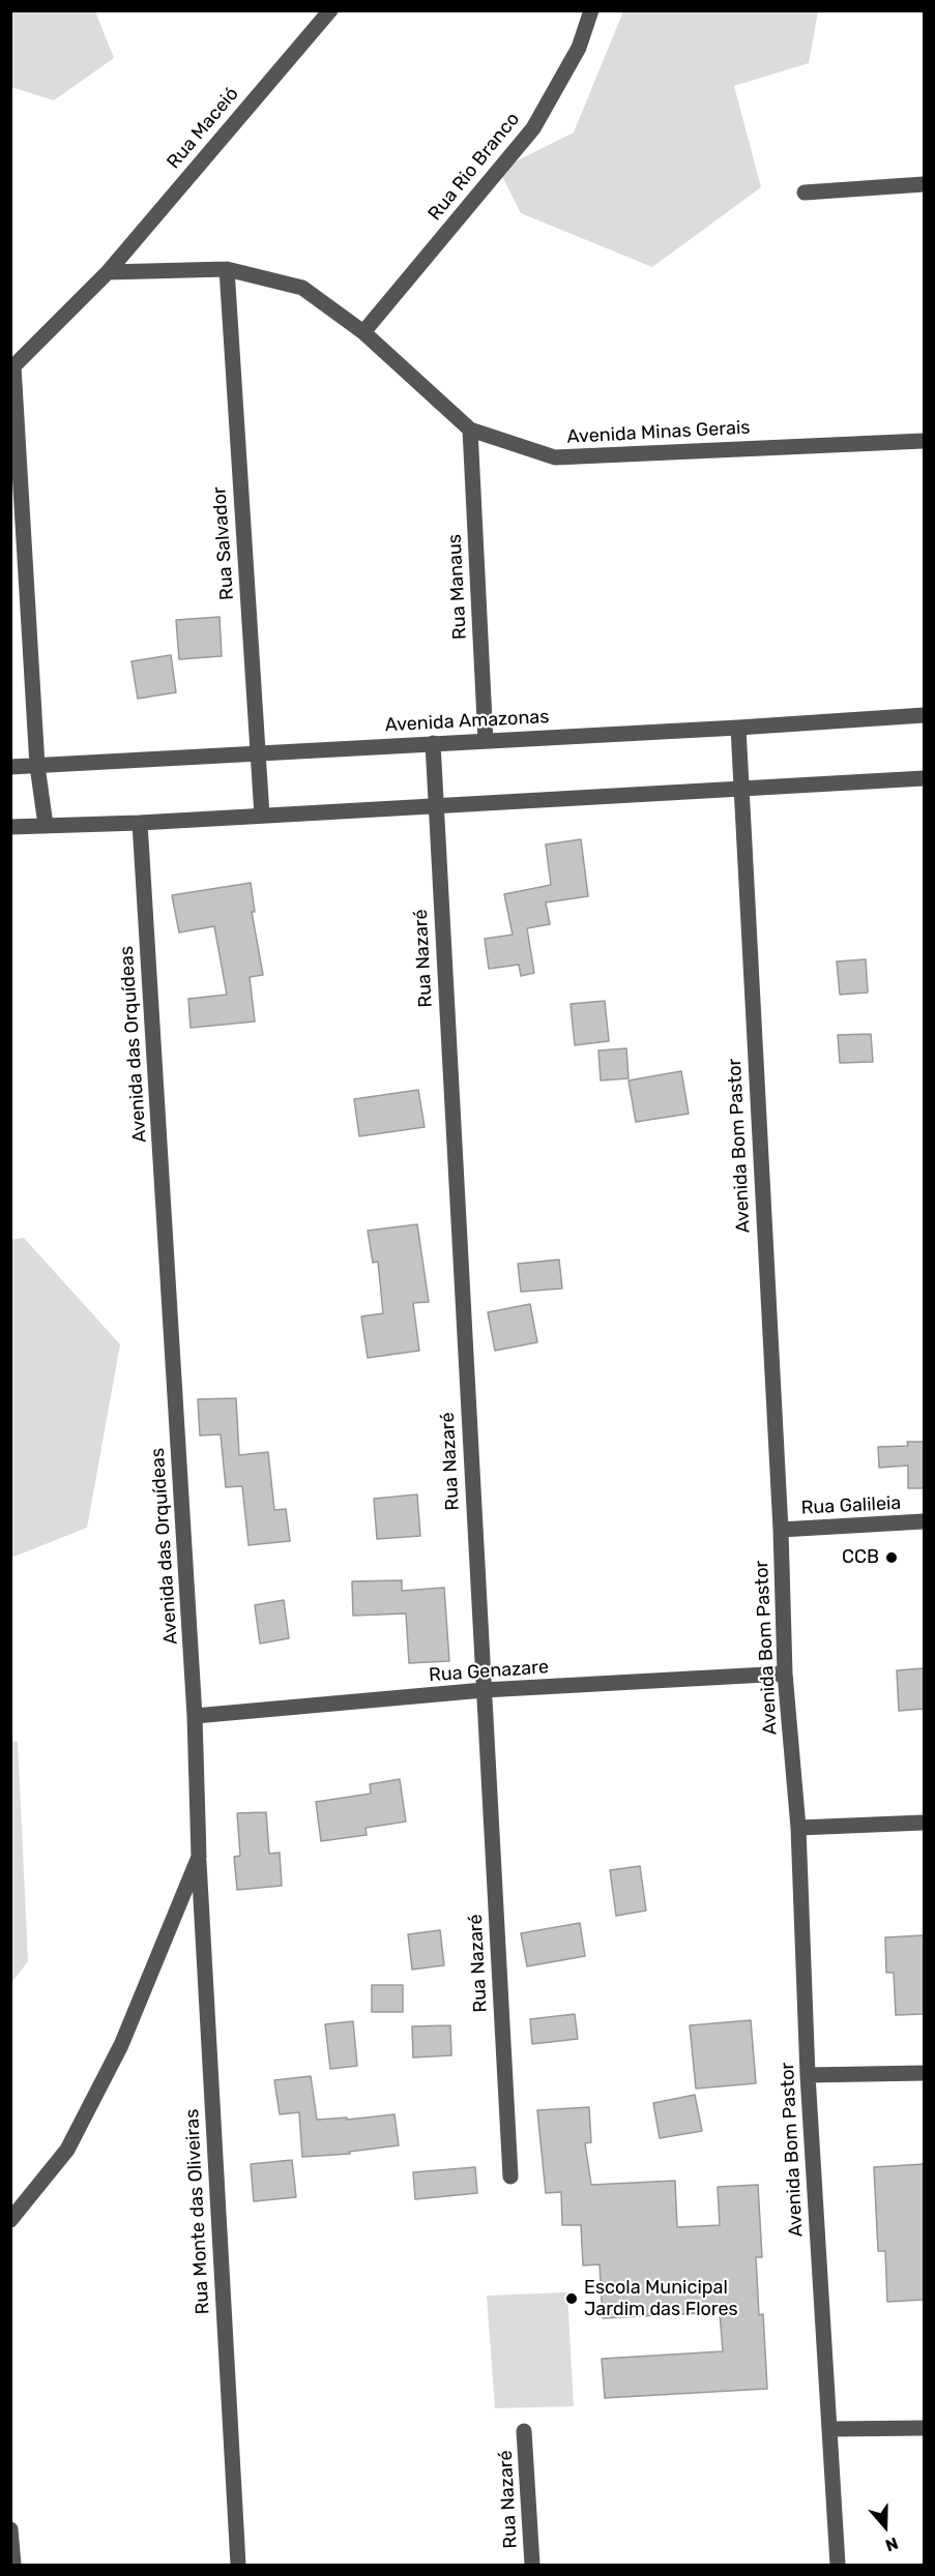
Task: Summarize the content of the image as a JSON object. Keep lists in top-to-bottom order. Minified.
{"streets":{"street":["Rua Maceió","Rua Rio Branco","Avenida Minas Gerais","Rua Salvador","Rua Manaus","Avenida Amazonas","Rua Nazaré","Avenida das Orquídeas","Avenida Bom Pastor","Rua Galileia","Rua Genazare","Rua Monte das Oliveiras"]},"crossings":[["Rua Maceió","Avenida Minas Gerais"],["Rua Rio Branco","Avenida Minas Gerais"],["Avenida Minas Gerais","Rua Salvador"],["Avenida Minas Gerais","Rua Manaus"],["Rua Salvador","Avenida Amazonas"],["Rua Manaus","Avenida Amazonas"],["Avenida Amazonas","Rua Nazaré"],["Avenida Amazonas","Avenida Bom Pastor"],["Rua Nazaré","Rua Genazare"],["Avenida das Orquídeas","Rua Genazare"],["Avenida das Orquídeas","Rua Monte das Oliveiras"],["Avenida Bom Pastor","Rua Galileia"],["Avenida Bom Pastor","Rua Genazare"]],"places":["CCB","Escola Municipal Jardim das Flores"],"north":"bottom"}
